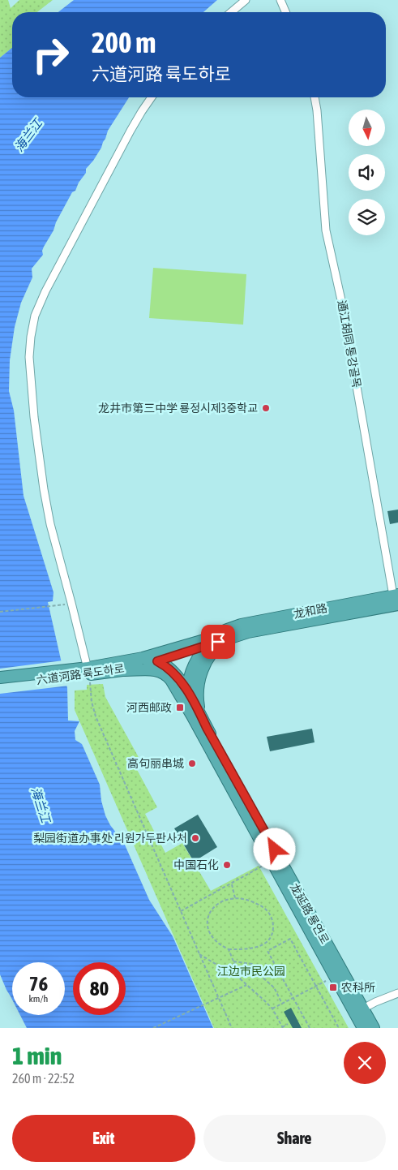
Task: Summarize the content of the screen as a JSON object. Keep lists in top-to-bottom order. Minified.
{"streets":{"highway":["龙和路","六道河路 륙도하로","龙延路 룡연로"],"street":["通江胡同 통강골목"]},"crossings":[["通江胡同 통강골목","龙和路"],["龙和路","六道河路 륙도하로"],["龙和路","龙延路 룡연로"],["六道河路 륙도하로","龙延路 룡연로"]],"water":["海兰江"],"parks":["江边市民公园"],"places":{"other":["龙井市第三中学 룡정시제3중학교","高句丽串城","梨园街道办事处 리원가두판사처","中国石化"],"transit":["河西邮政","农科所"]},"north":"bottom","page":{"turn":["200 m","六道河路 륙도하로"],"speed":"76 km/h","limit":"80","heading":["1 min","260 m · 22:52"],"buttons":["Exit","Share"]}}
